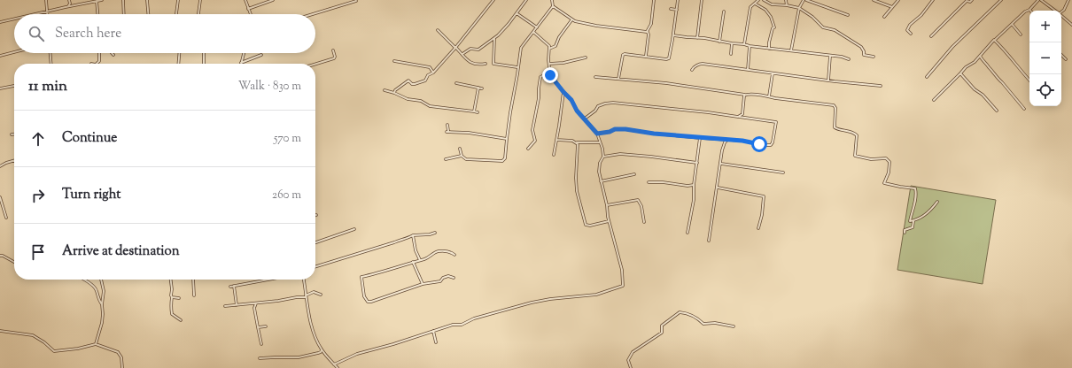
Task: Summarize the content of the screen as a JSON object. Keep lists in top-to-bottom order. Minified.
{"page":{"map_buttons":["+","−"],"search":"Search here","heading":["11 min","Walk · 830 m"],"list":[["Continue","570 m"],["Turn right","260 m"],"Arrive at destination"]}}
